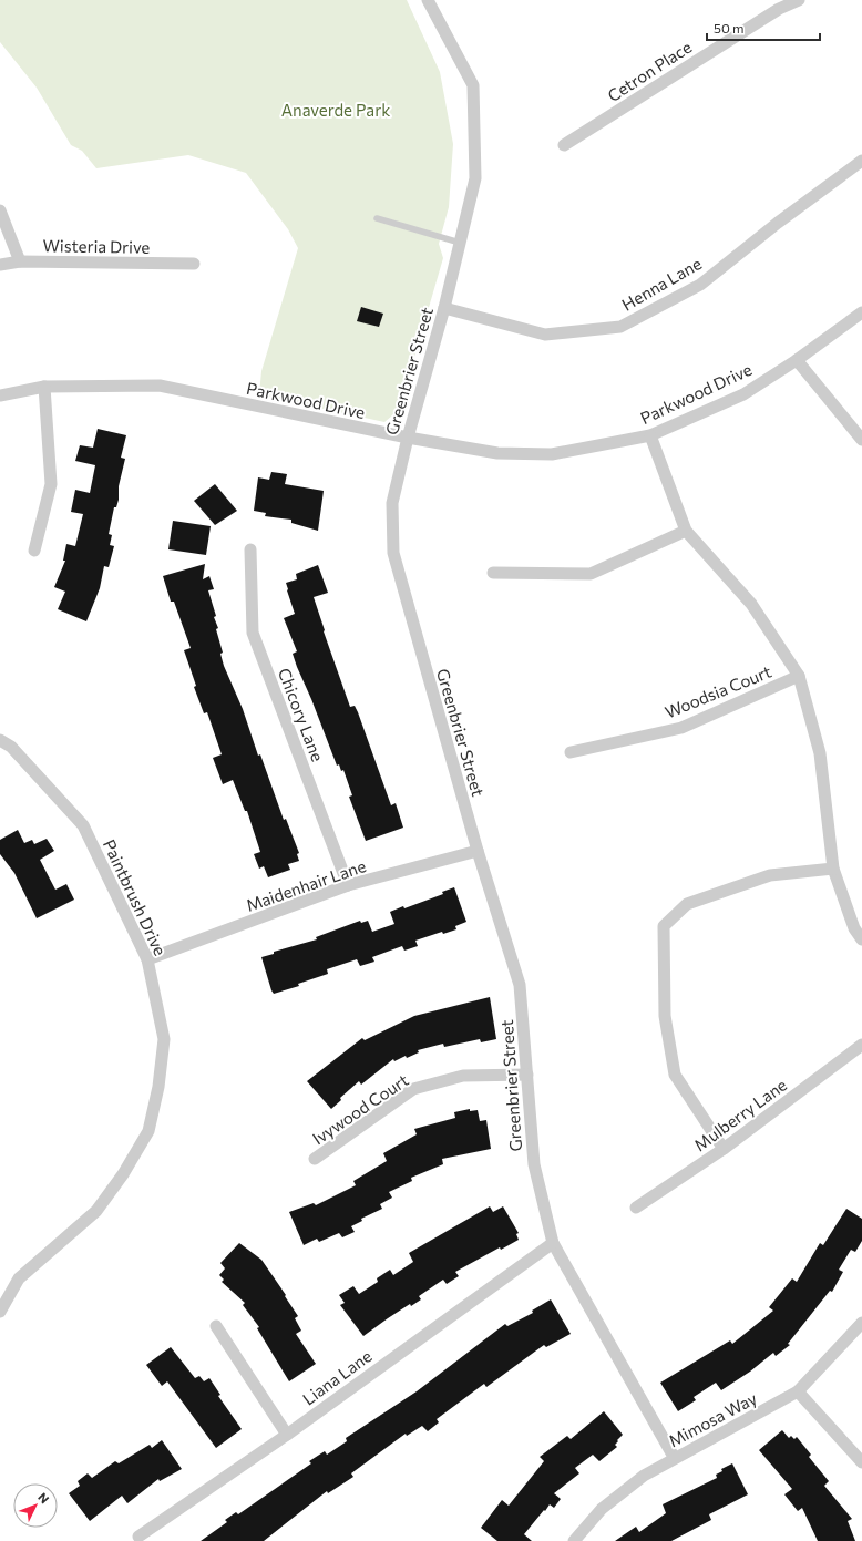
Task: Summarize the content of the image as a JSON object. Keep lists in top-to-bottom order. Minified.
{"streets":{"street":["Cetron Place","Wisteria Drive","Henna Lane","Greenbrier Street","Parkwood Drive","Woodsia Court","Chicory Lane","Maidenhair Lane","Paintbrush Drive","Ivywood Court","Mulberry Lane","Liana Lane","Mimosa Way"]},"crossings":[["Henna Lane","Greenbrier Street"],["Greenbrier Street","Parkwood Drive"],["Greenbrier Street","Maidenhair Lane"],["Greenbrier Street","Ivywood Court"],["Greenbrier Street","Liana Lane"],["Greenbrier Street","Mimosa Way"],["Chicory Lane","Maidenhair Lane"],["Maidenhair Lane","Paintbrush Drive"]],"parks":["Anaverde Park"],"scale_bar":"50 m","north":"top right"}
